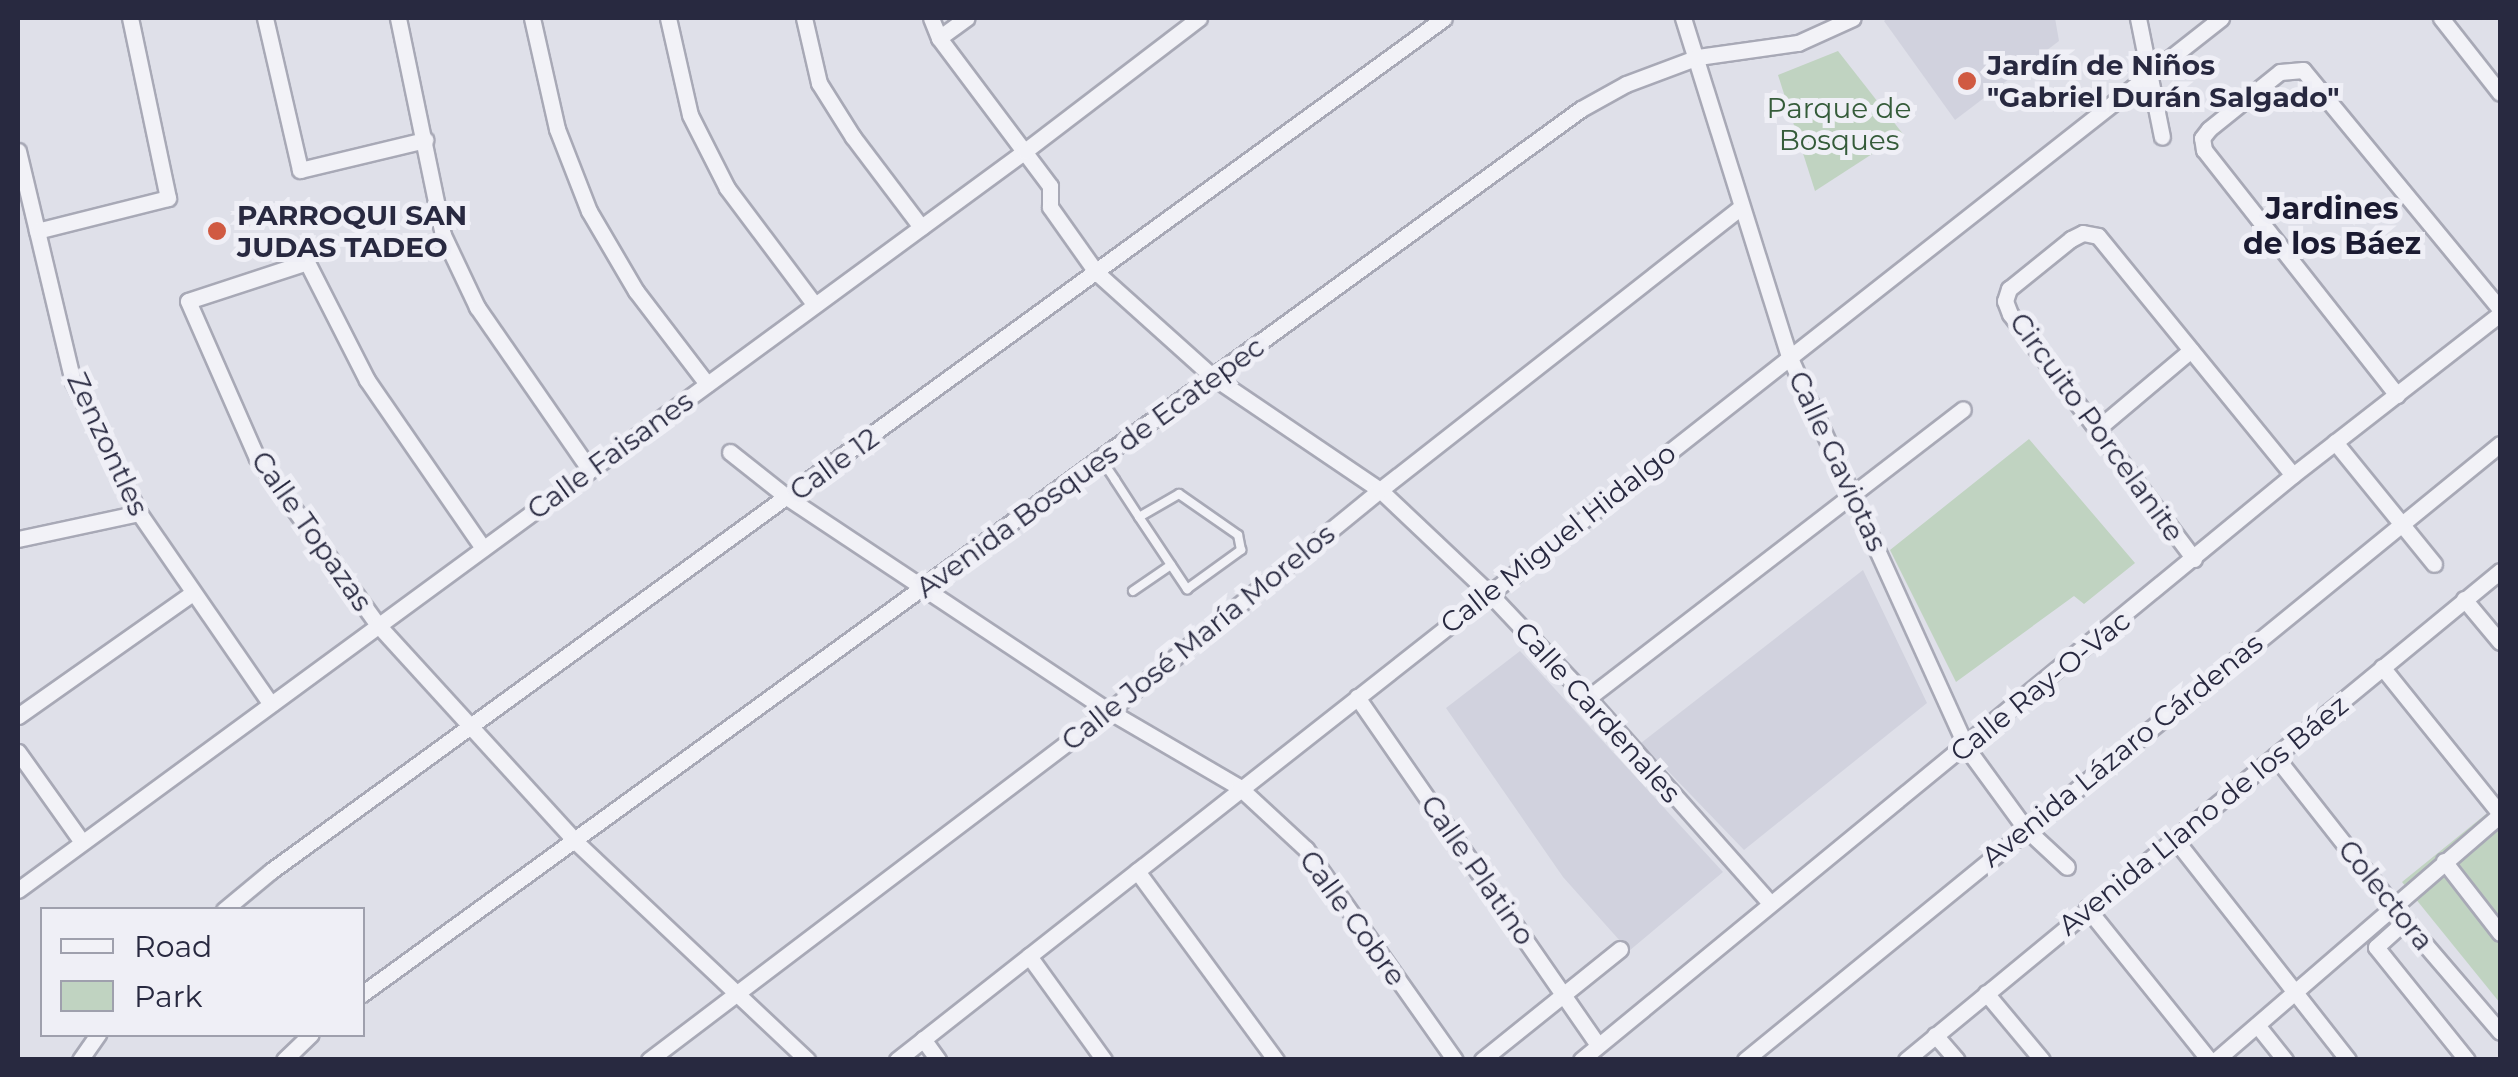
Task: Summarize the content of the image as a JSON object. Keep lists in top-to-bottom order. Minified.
{"streets":{"street":["Circuito Porcelanite","Zenzontles","Calle Faisanes","Calle Gaviotas","Calle 12","Avenida Bosques de Ecatepec","Calle Topazas","Calle Miguel Hidalgo","Calle José María Morelos","Calle Ray-O-Vac","Calle Cardenales","Avenida Lázaro Cárdenas","Avenida Llano de los Báez","Calle Platino","Colectora","Calle Cobre"]},"crossings":[["Circuito Porcelanite","Calle Ray-O-Vac"],["Zenzontles","Calle Faisanes"],["Calle Faisanes","Calle Topazas"],["Calle Faisanes","Calle Cardenales"],["Calle Gaviotas","Avenida Bosques de Ecatepec"],["Calle Gaviotas","Calle Miguel Hidalgo"],["Calle Gaviotas","Calle José María Morelos"],["Calle Gaviotas","Calle Ray-O-Vac"],["Calle Gaviotas","Avenida Lázaro Cárdenas"],["Calle 12","Calle Topazas"],["Calle 12","Calle Cardenales"],["Calle 12","Calle Cobre"],["Avenida Bosques de Ecatepec","Calle Topazas"],["Avenida Bosques de Ecatepec","Calle Cardenales"],["Avenida Bosques de Ecatepec","Calle Cobre"],["Calle Topazas","Calle José María Morelos"],["Calle Miguel Hidalgo","Calle Cardenales"],["Calle Miguel Hidalgo","Calle Platino"],["Calle Miguel Hidalgo","Calle Cobre"],["Calle José María Morelos","Calle Cardenales"],["Calle José María Morelos","Calle Cobre"],["Calle Ray-O-Vac","Calle Cardenales"],["Calle Ray-O-Vac","Calle Platino"],["Avenida Llano de los Báez","Colectora"]],"districts":["Jardines de los Báez"],"parks":["Parque de Bosques"],"places":["Jardín de Niños \"Gabriel Durán Salgado\"","PARROQUI SAN JUDAS TADEO"],"legend":["Road","Park"]}
